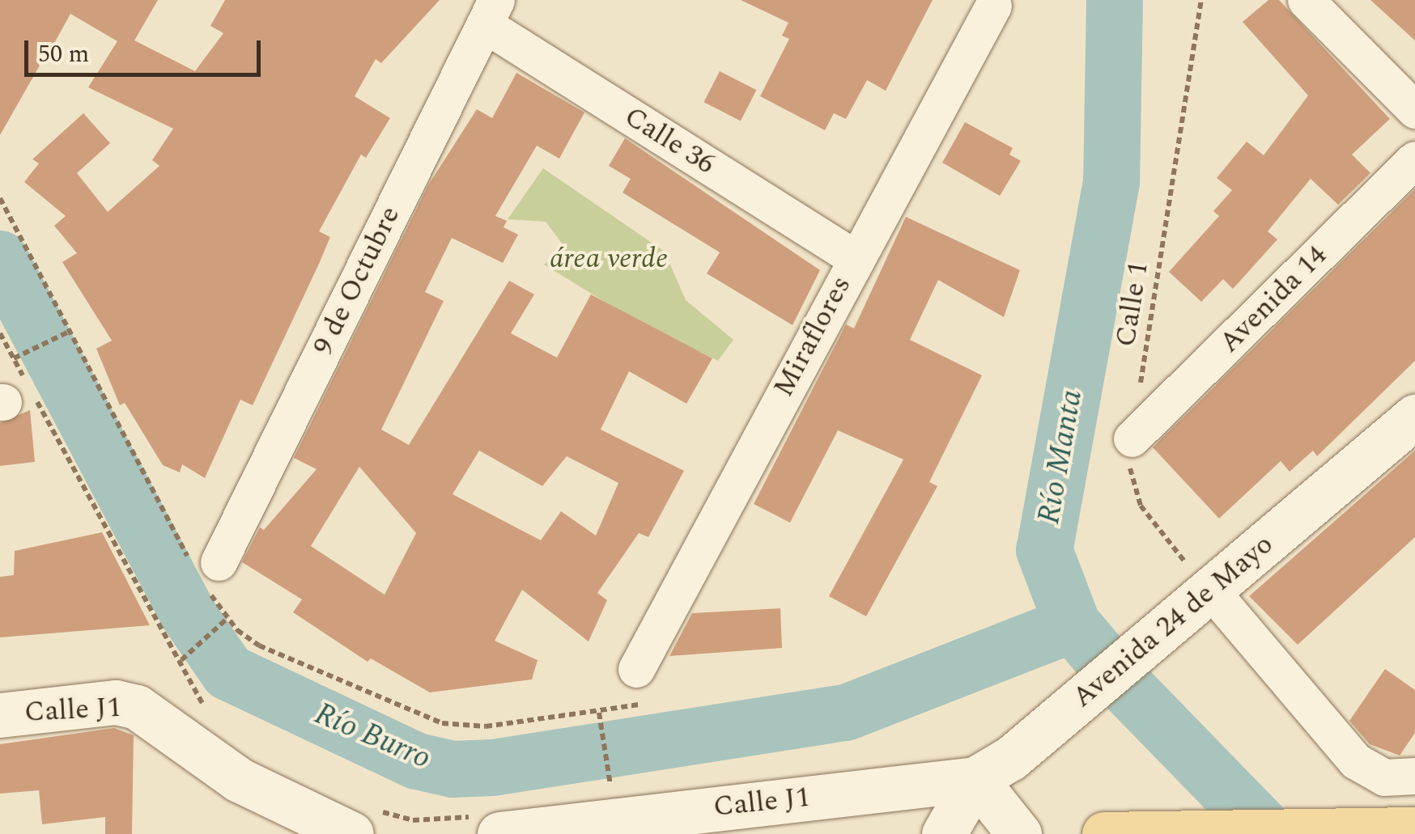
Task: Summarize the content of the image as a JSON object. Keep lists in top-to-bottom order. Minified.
{"streets":{"street":["Calle 36","9 de Octubre","Avenida 14","Miraflores","Avenida 24 de Mayo","Calle J1"],"path":["Calle 1"]},"crossings":[["Calle 36","9 de Octubre"],["Calle 36","Miraflores"],["Avenida 14","Calle 1"],["Calle 1","Avenida 24 de Mayo"],["Avenida 24 de Mayo","Calle J1"]],"water":["Río Manta","Río Burro"],"parks":["área verde"],"scale_bar":"50 m"}
